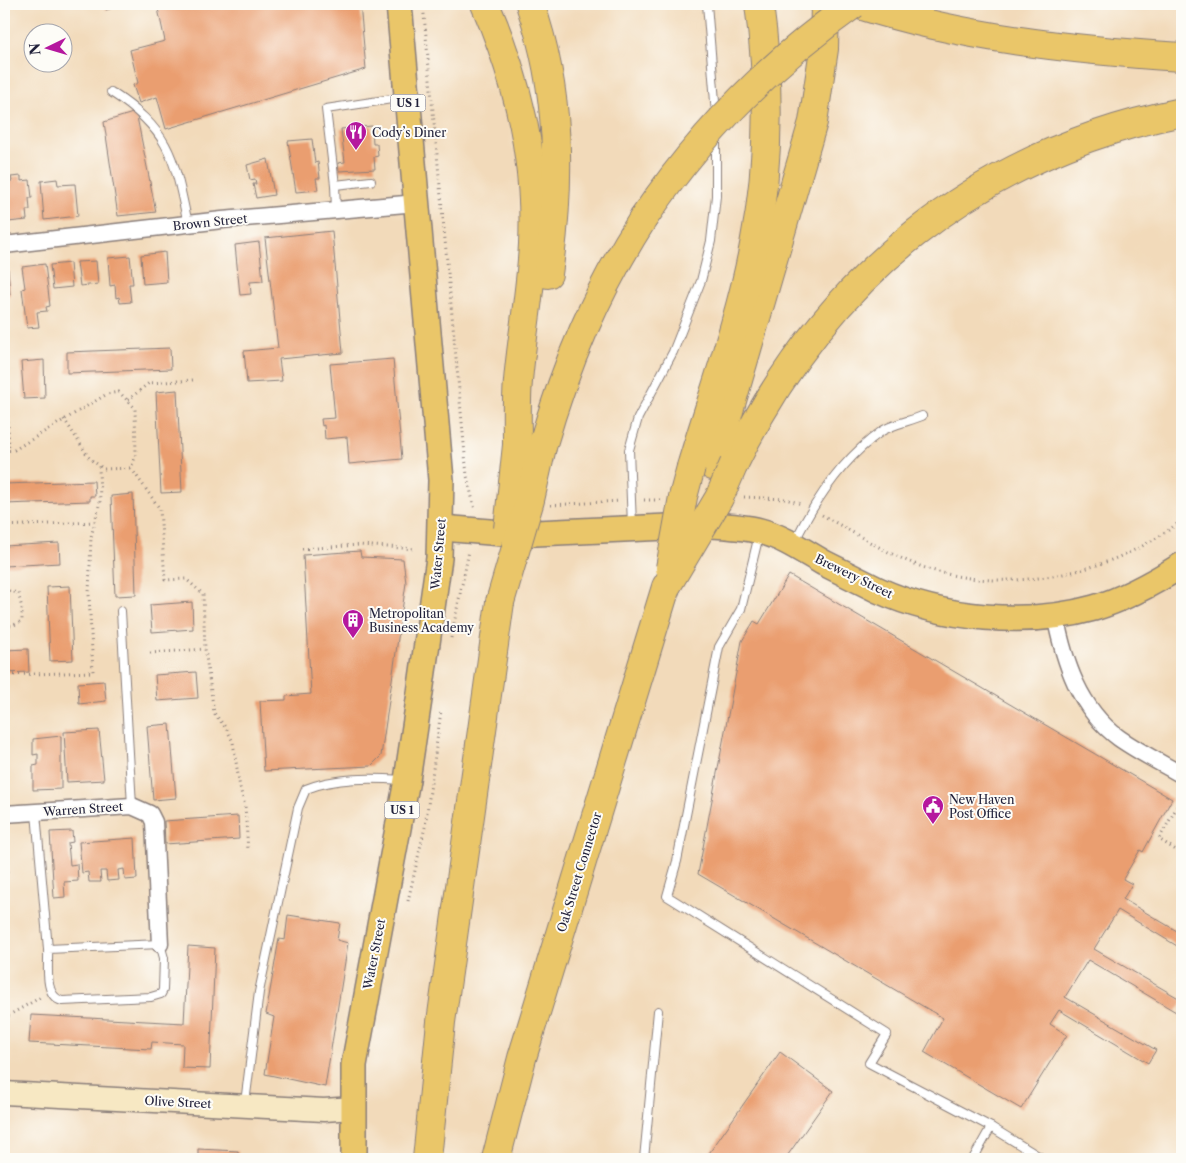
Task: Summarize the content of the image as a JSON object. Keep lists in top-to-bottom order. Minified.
{"streets":{"highway":["Oak Street Connector"],"main road":["US 1","Water Street","Brewery Street"],"street":["Brown Street","Warren Street","Olive Street"]},"crossings":[["Brown Street","Water Street"],["Water Street","Brewery Street"],["Water Street","Olive Street"]],"places":{"restaurant":["Cody’s Diner"],"building":["Metropolitan Business Academy"],"public building":["New Haven Post Office"]},"north":"left"}
